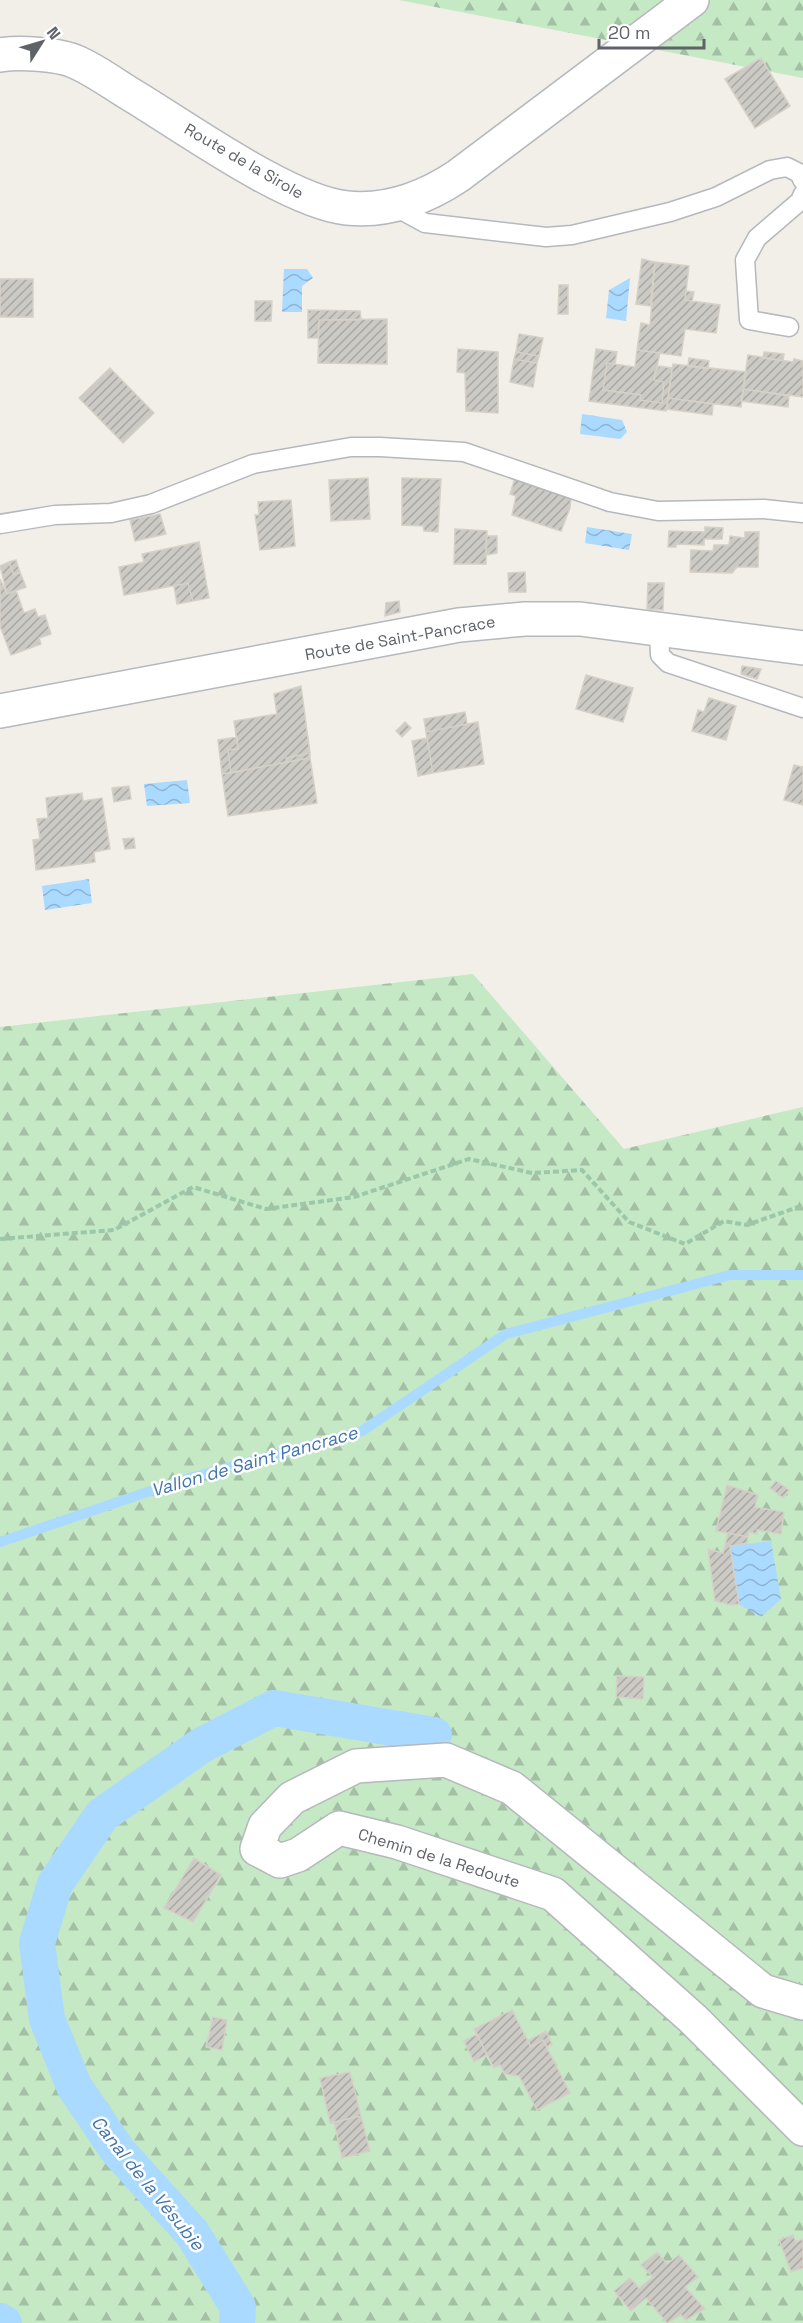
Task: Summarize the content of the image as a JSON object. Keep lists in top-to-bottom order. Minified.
{"streets":{"street":["Route de la Sirole","Route de Saint-Pancrace","Chemin de la Redoute"]},"water":["Vallon de Saint Pancrace","Canal de la Vésubie"],"scale_bar":"20 m","north":"top right"}
